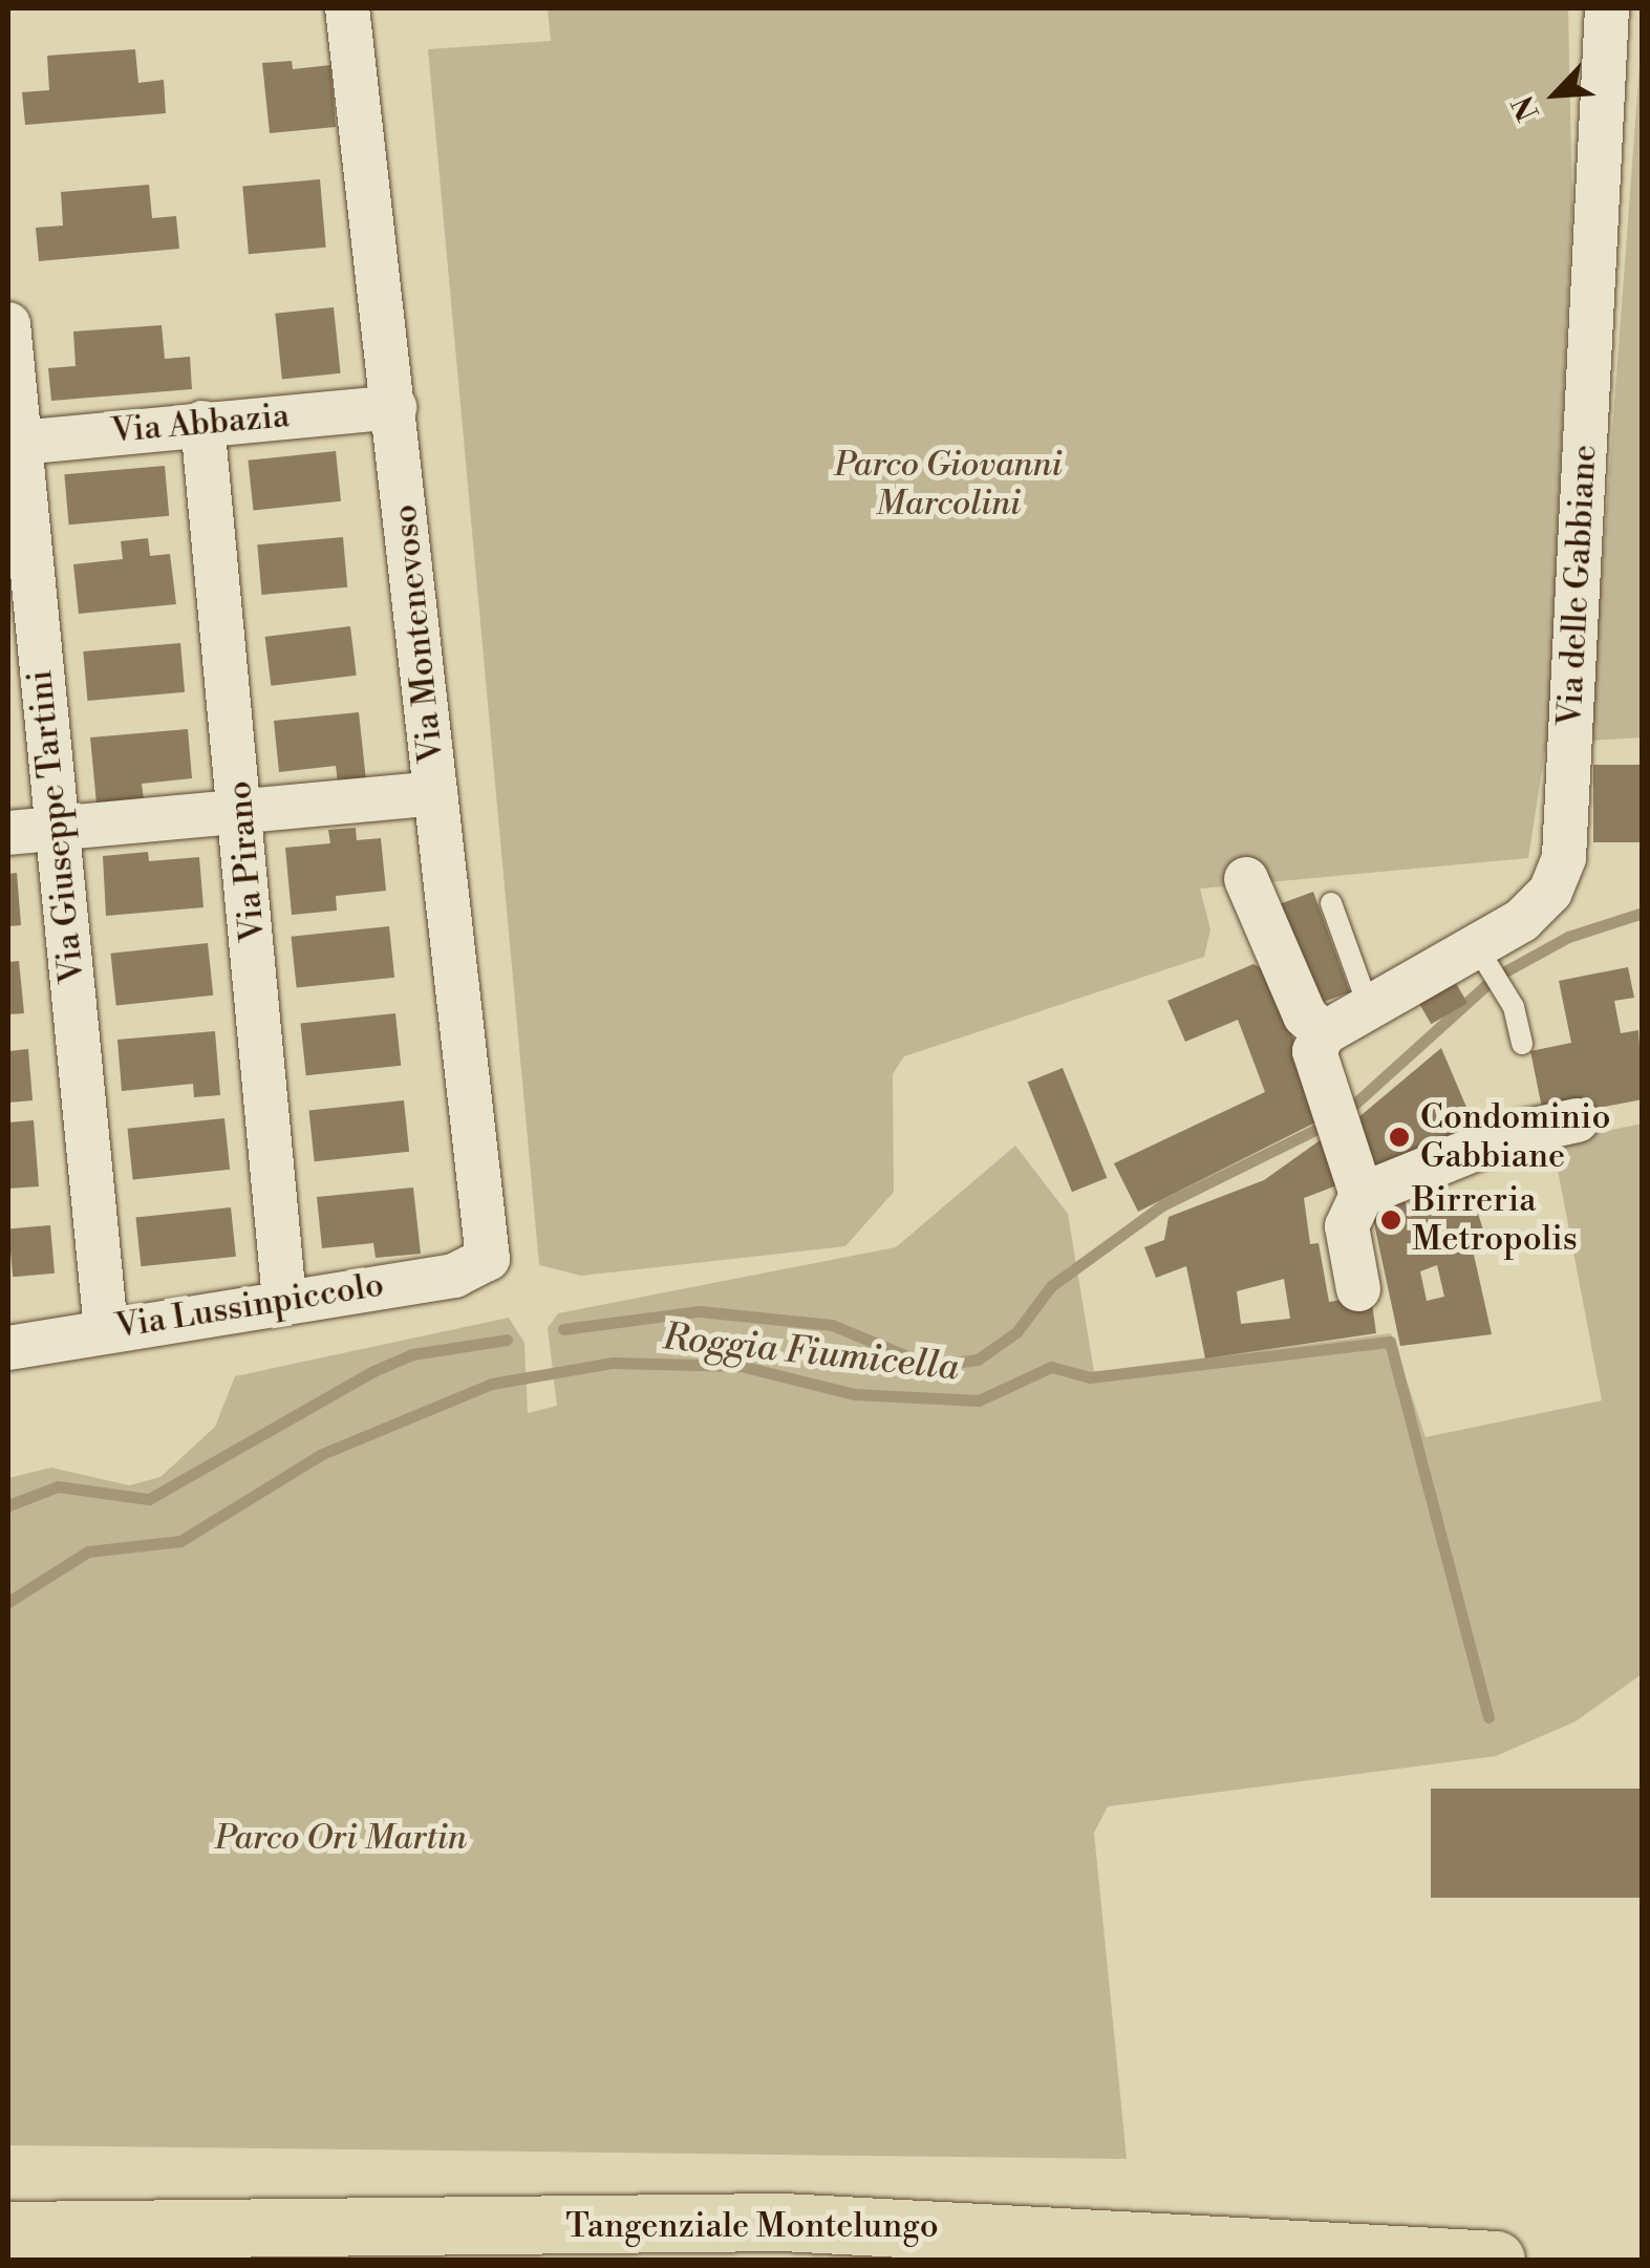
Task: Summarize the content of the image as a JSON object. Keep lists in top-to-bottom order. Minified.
{"streets":{"highway":["Tangenziale Montelungo"],"street":["Via Abbazia","Via delle Gabbiane","Via Montenevoso","Via Giuseppe Tartini","Via Pirano","Via Lussinpiccolo"]},"crossings":[["Via Abbazia","Via Montenevoso"],["Via Abbazia","Via Giuseppe Tartini"],["Via Abbazia","Via Pirano"],["Via Montenevoso","Via Lussinpiccolo"],["Via Giuseppe Tartini","Via Lussinpiccolo"],["Via Pirano","Via Lussinpiccolo"]],"water":["Roggia Fiumicella"],"parks":["Parco Giovanni Marcolini","Parco Ori Martin"],"places":["Condominio Gabbiane","Birreria Metropolis"],"north":"bottom left"}
